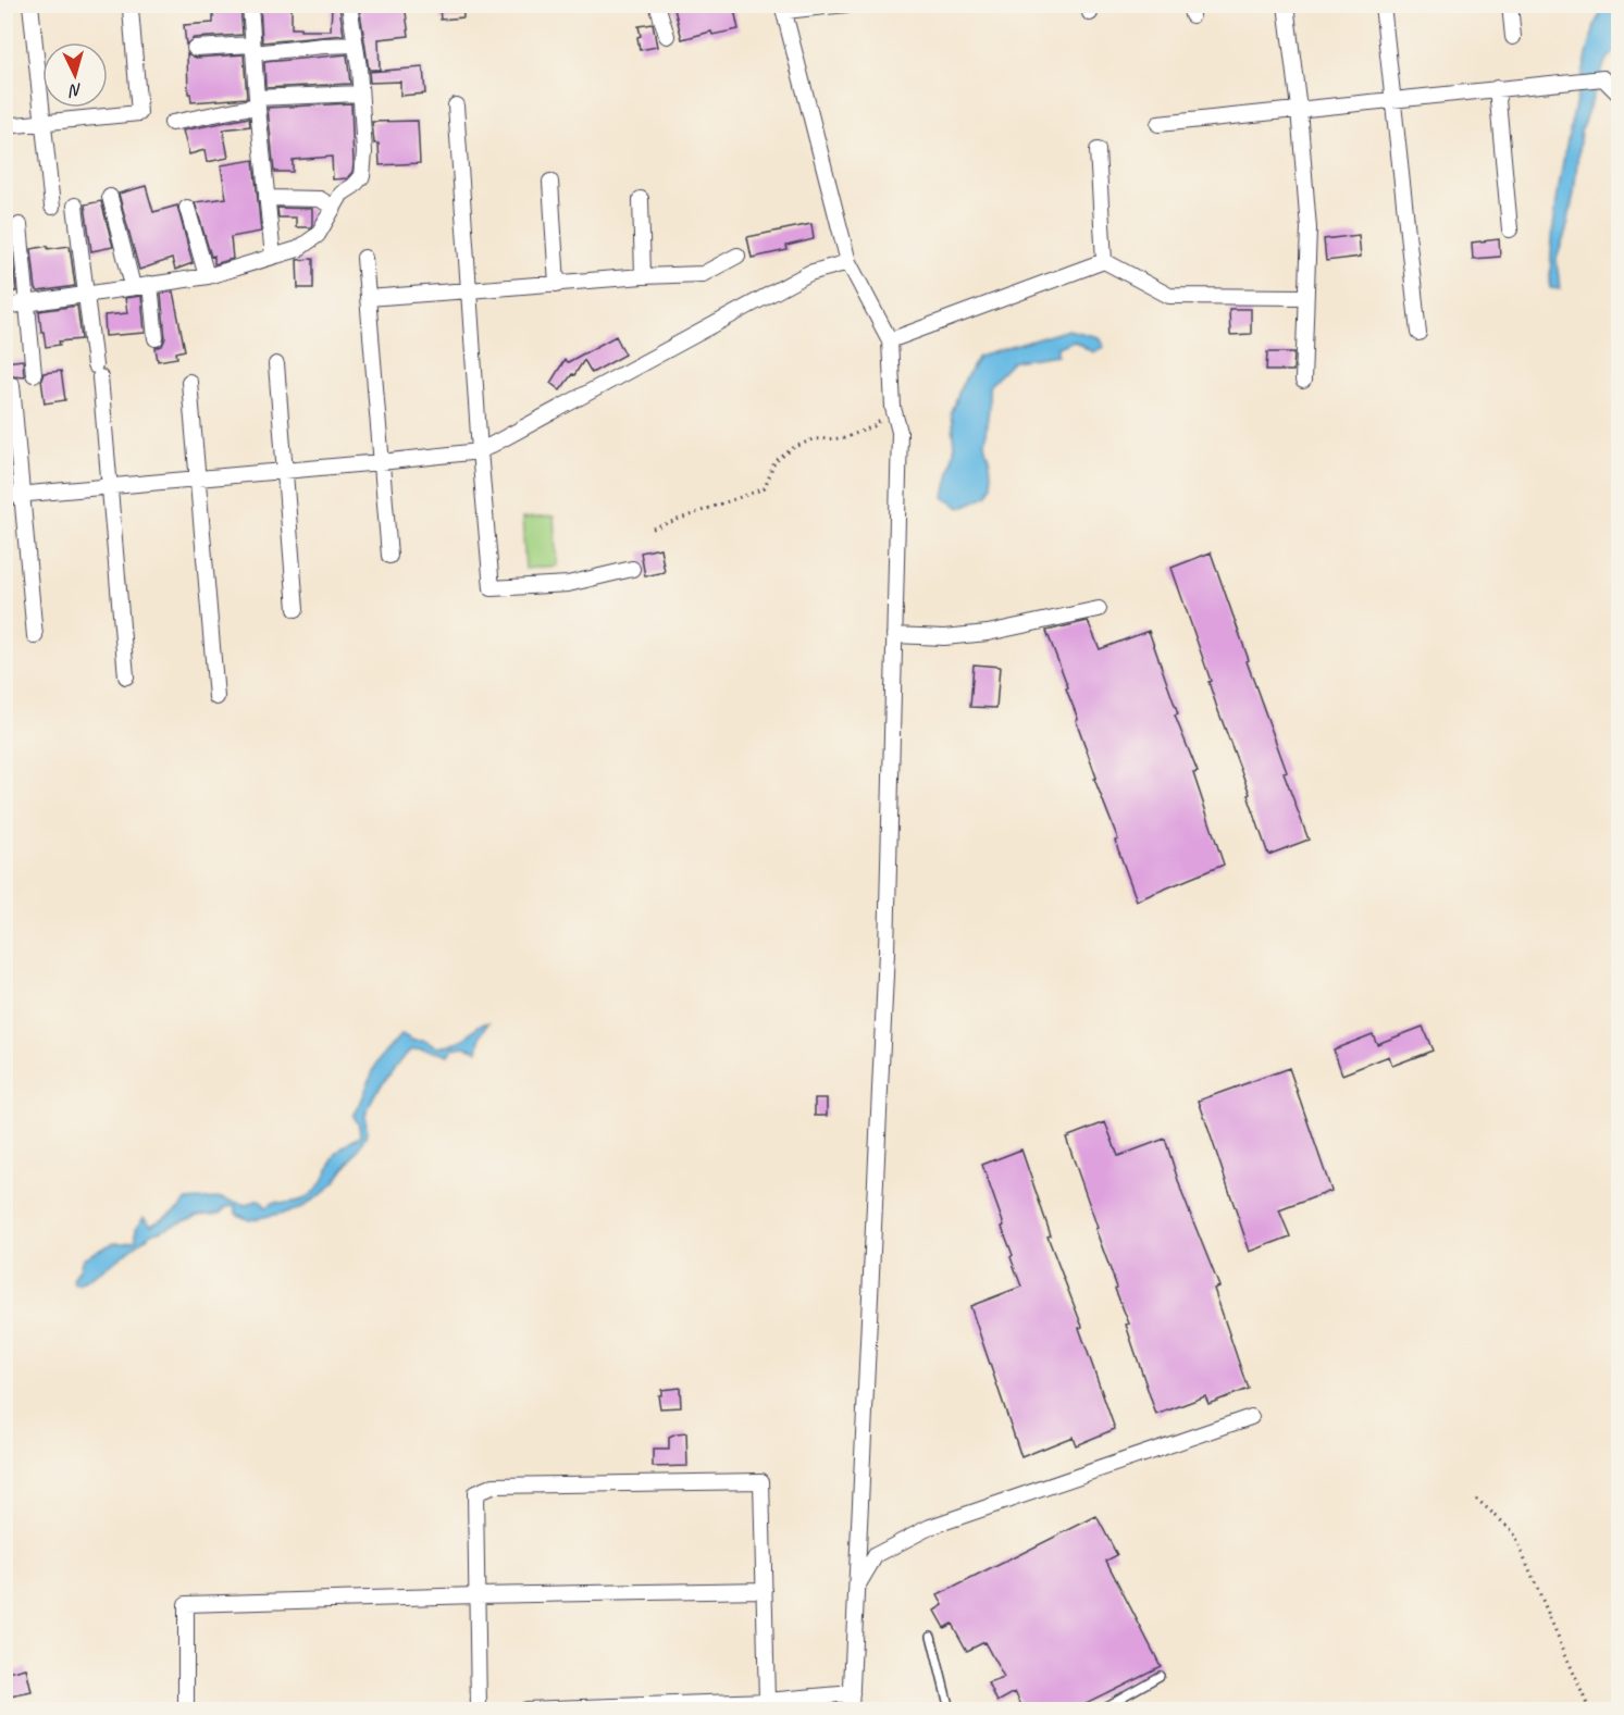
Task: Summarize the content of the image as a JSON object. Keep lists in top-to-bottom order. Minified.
{"north":"bottom"}
